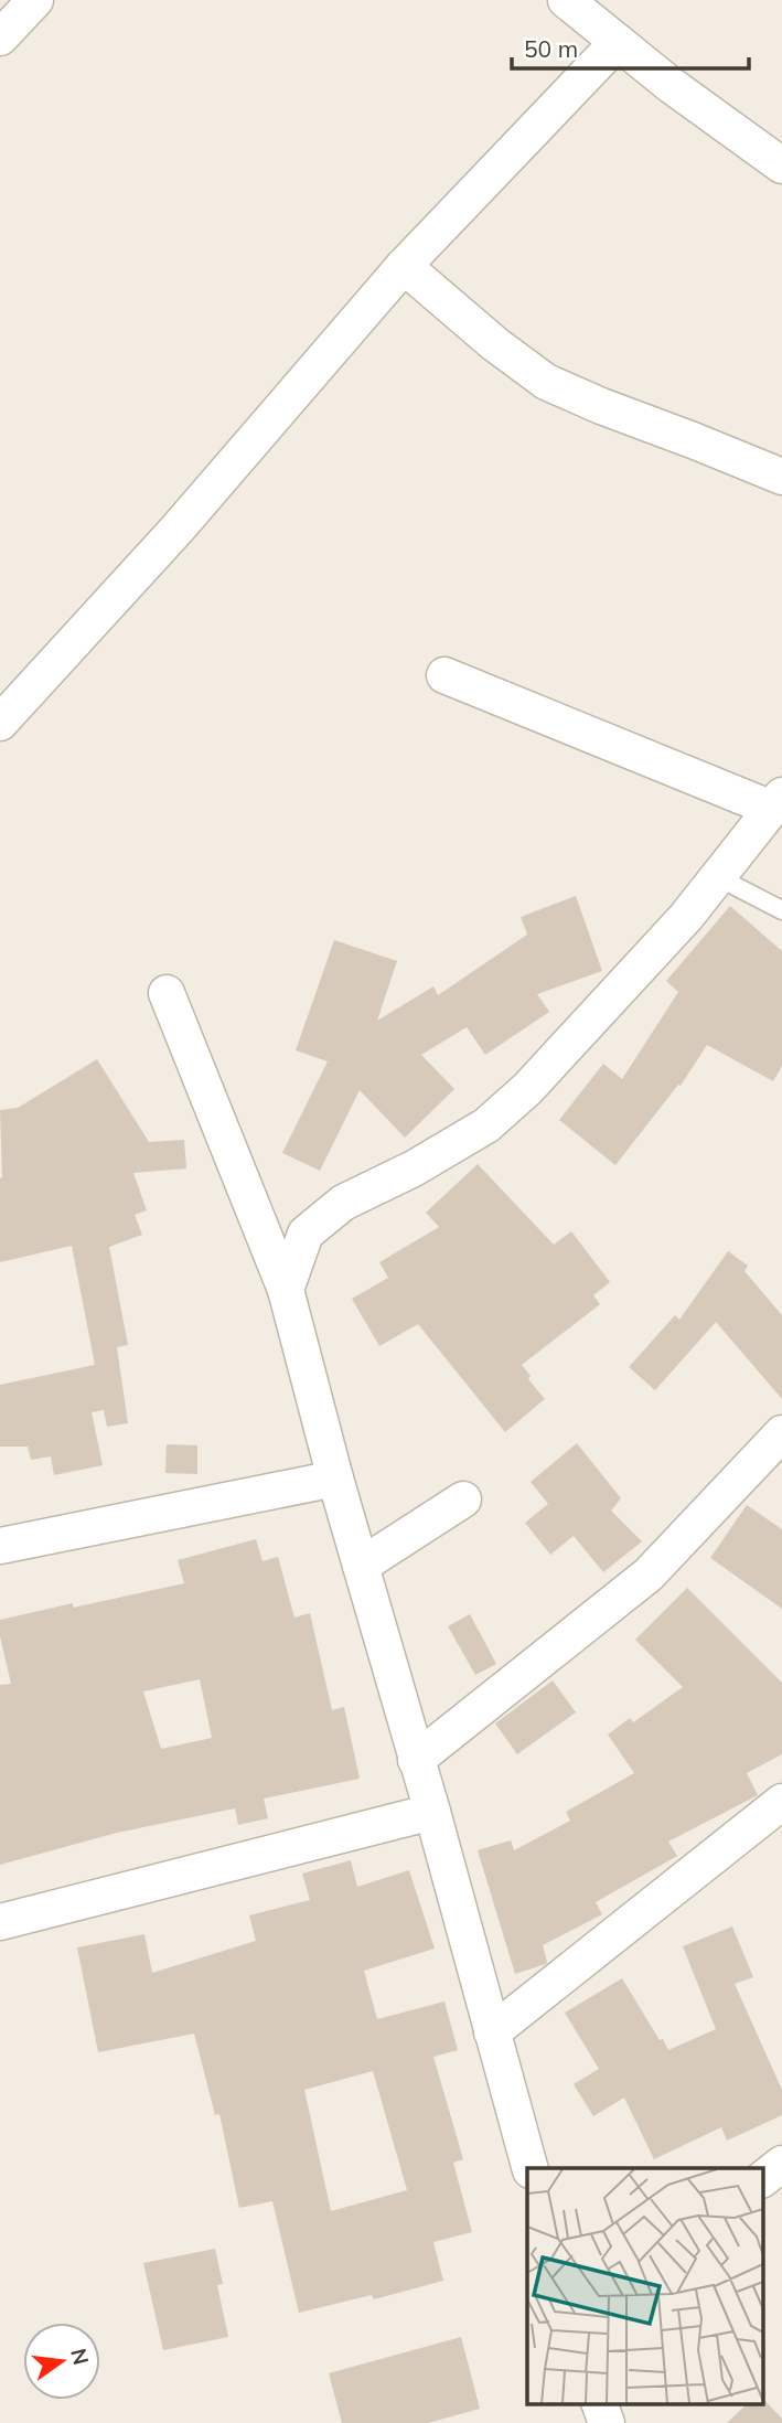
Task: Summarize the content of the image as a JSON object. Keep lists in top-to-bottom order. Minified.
{"scale_bar":"50 m","north":"right"}
